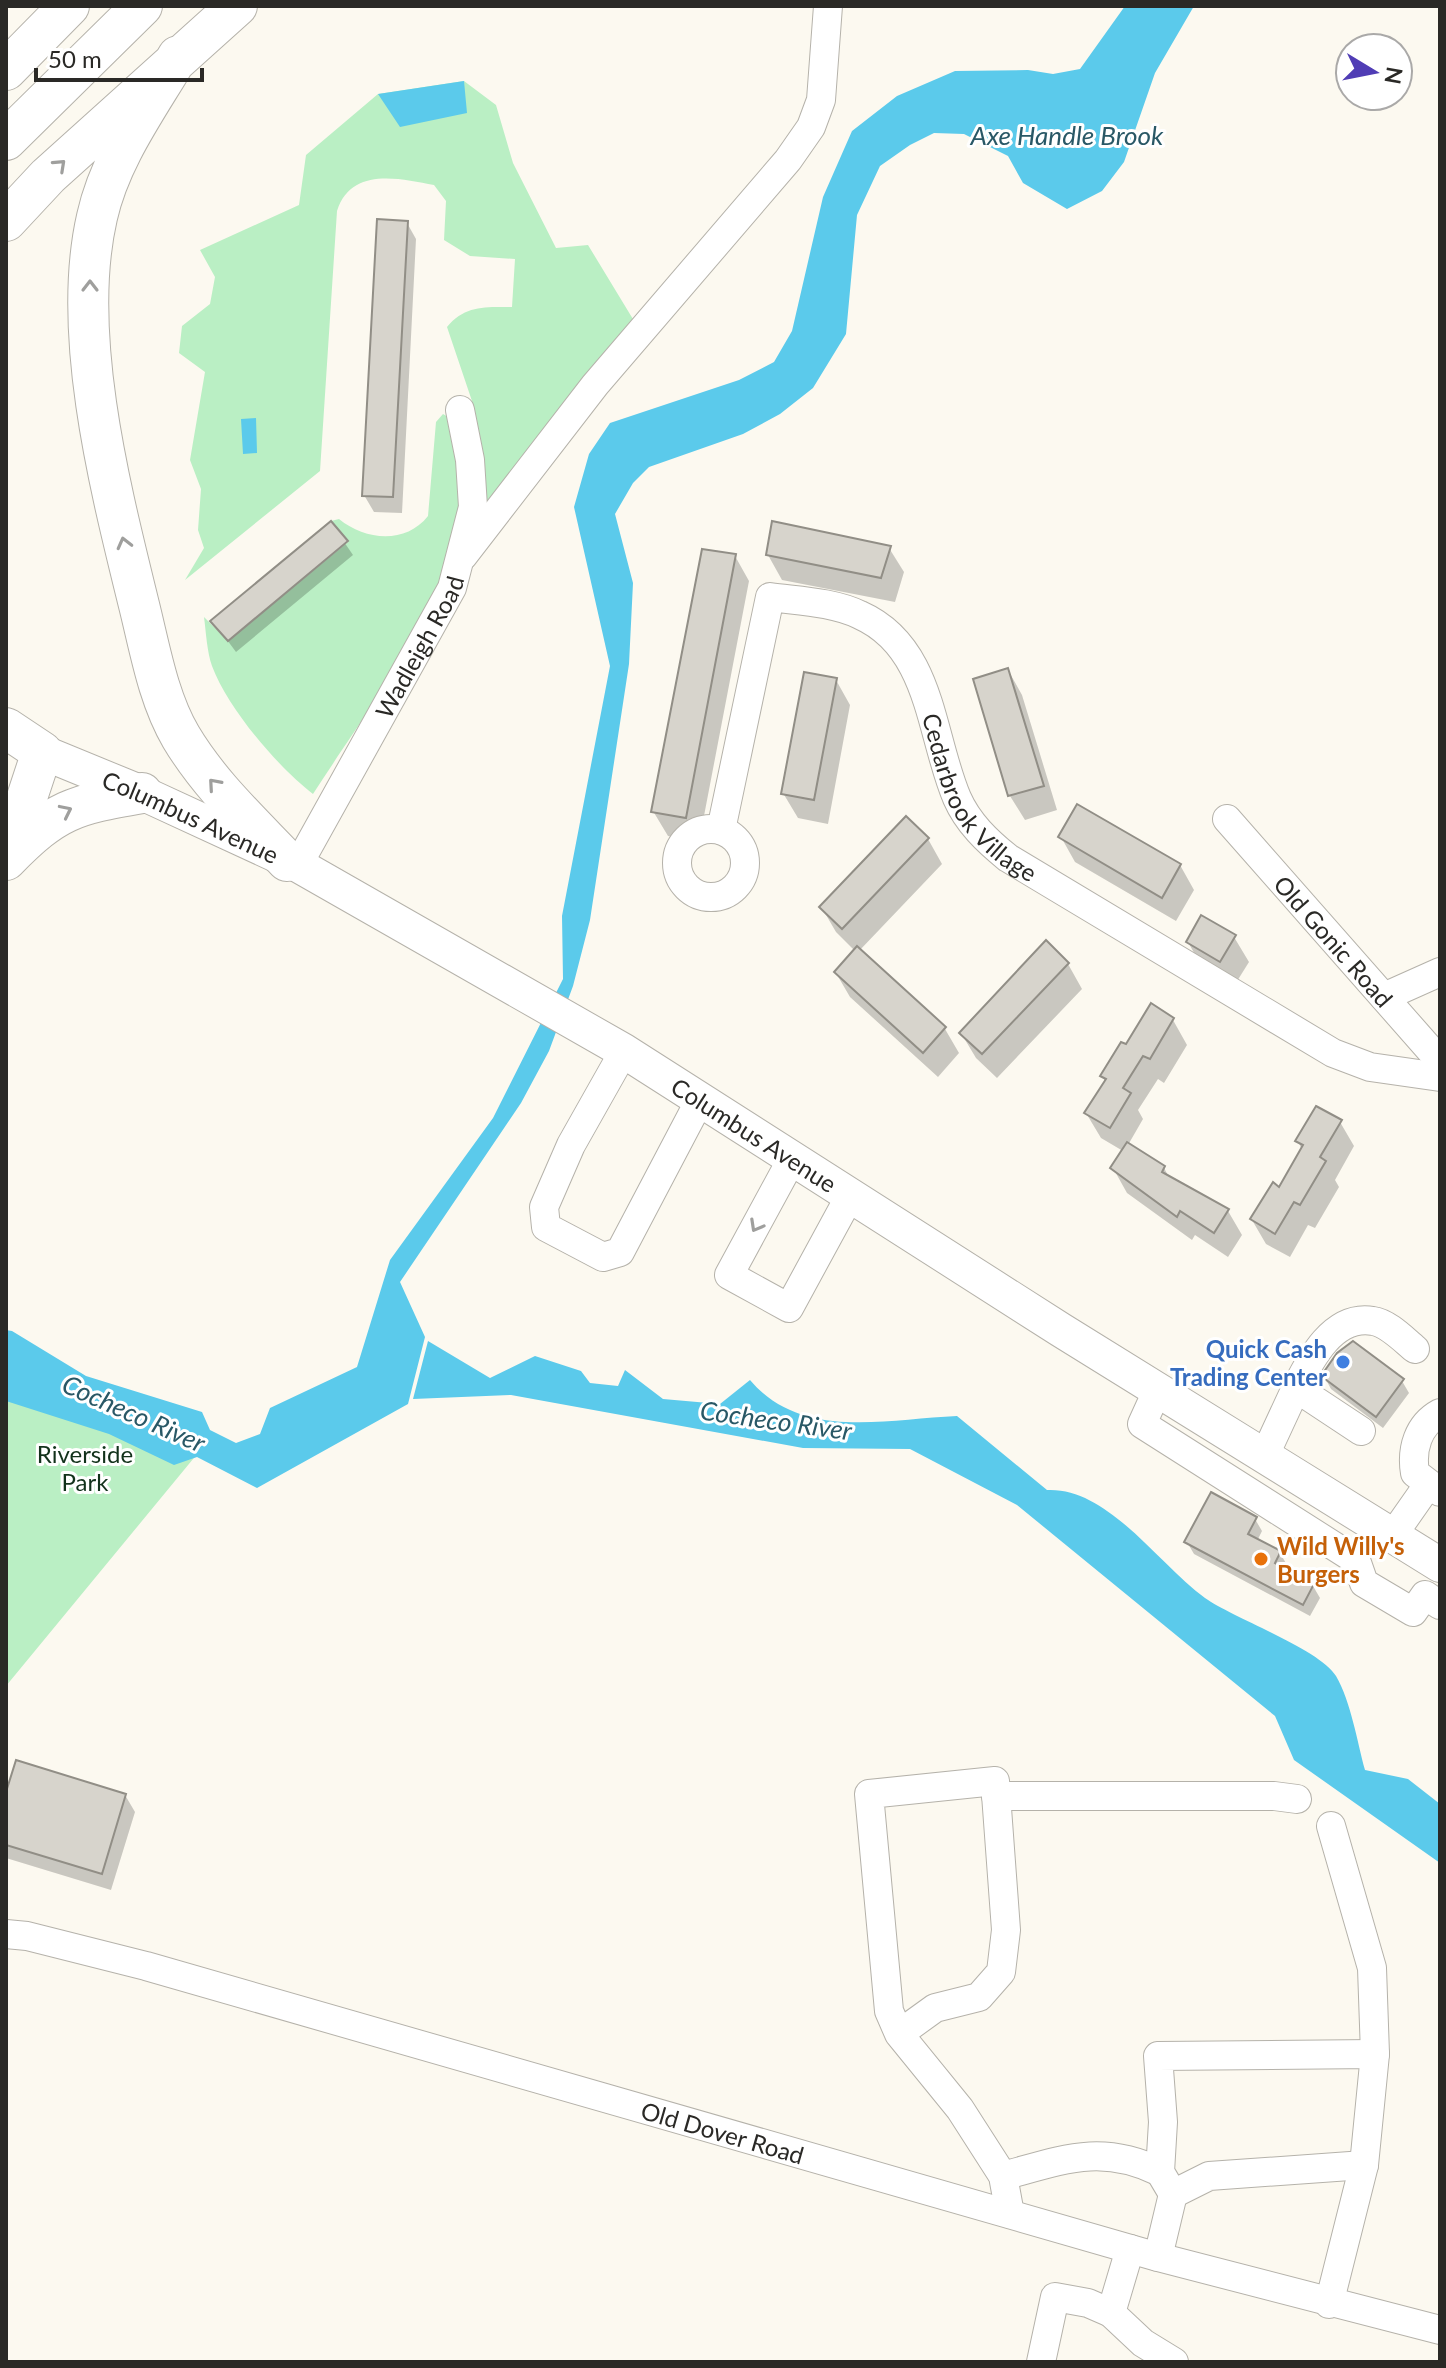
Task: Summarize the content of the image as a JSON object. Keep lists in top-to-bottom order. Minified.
{"streets":{"main road":["Columbus Avenue"],"street":["Wadleigh Road","Cedarbrook Village","Old Gonic Road","Old Dover Road"]},"crossings":[["Wadleigh Road","Columbus Avenue"]],"water":["Axe Handle Brook","Cocheco River"],"parks":["Riverside Park"],"places":["Quick Cash Trading Center","Wild Willy's Burgers"],"scale_bar":"50 m","north":"right"}
